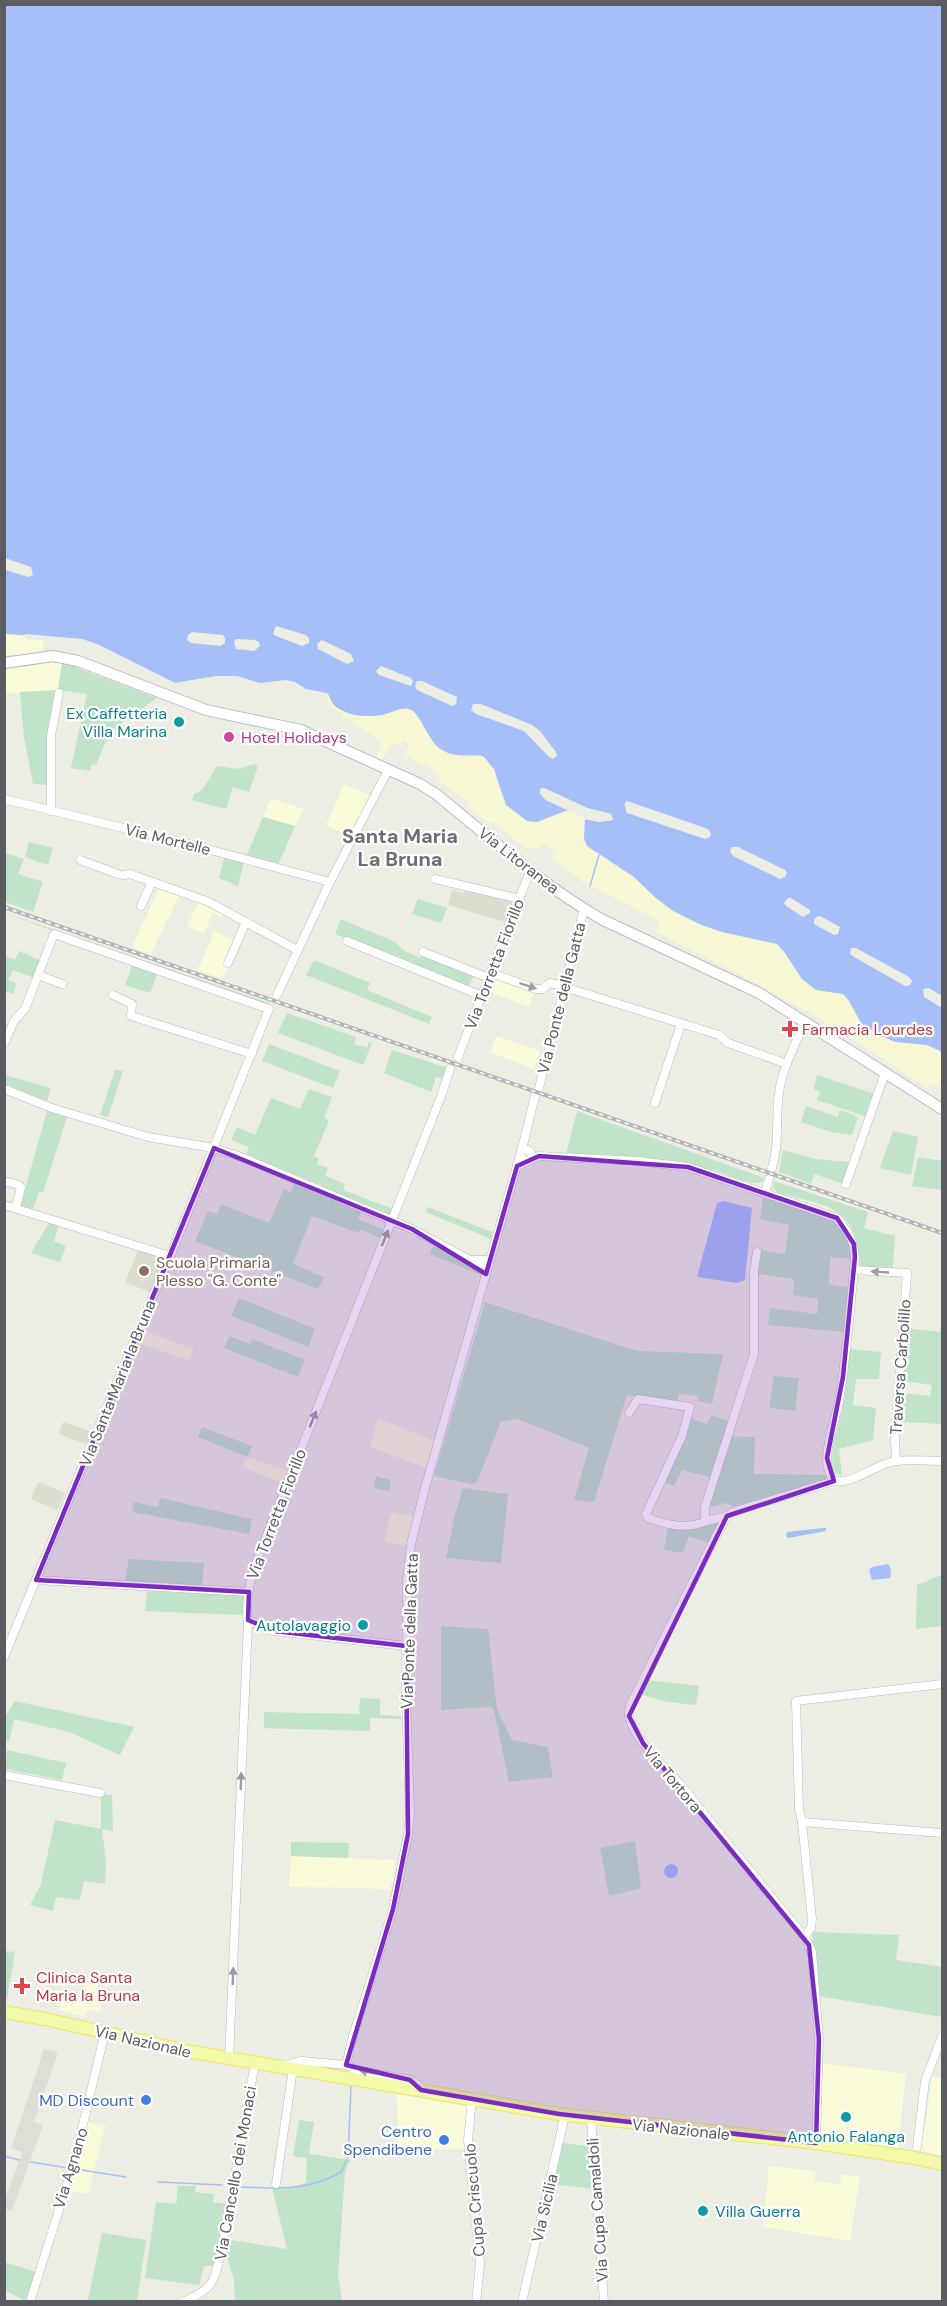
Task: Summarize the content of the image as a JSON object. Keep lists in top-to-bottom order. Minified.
{"streets":{"main road":["Via Nazionale"],"street":["Via Mortelle","Via Litoranea","Via Torretta Fiorillo","Via Ponte della Gatta","Traversa Carbolillo","Via Santa Maria la Bruna","Via Tortora","Via Agnano","Via Cancello dei Monaci","Cupa Criscuolo","Via Sicilia","Via Cupa Camaldoli"]},"crossings":[["Via Litoranea","Via Torretta Fiorillo"],["Via Litoranea","Via Ponte della Gatta"],["Via Torretta Fiorillo","Via Nazionale"],["Via Ponte della Gatta","Via Nazionale"],["Via Tortora","Via Nazionale"],["Via Nazionale","Via Agnano"],["Via Nazionale","Via Cancello dei Monaci"],["Via Nazionale","Cupa Criscuolo"],["Via Nazionale","Via Sicilia"],["Via Nazionale","Via Cupa Camaldoli"]],"one_way":["Via Torretta Fiorillo"],"districts":["Santa Maria La Bruna"],"places":{"other":["Ex Caffetteria Villa Marina","Hotel Holidays","Scuola Primaria Plesso \"G. Conte\"","Autolavaggio","MD Discount","Antonio Falanga","Centro Spendibene","Villa Guerra"],"health":["Farmacia Lourdes","Clinica Santa Maria la Bruna"]}}
